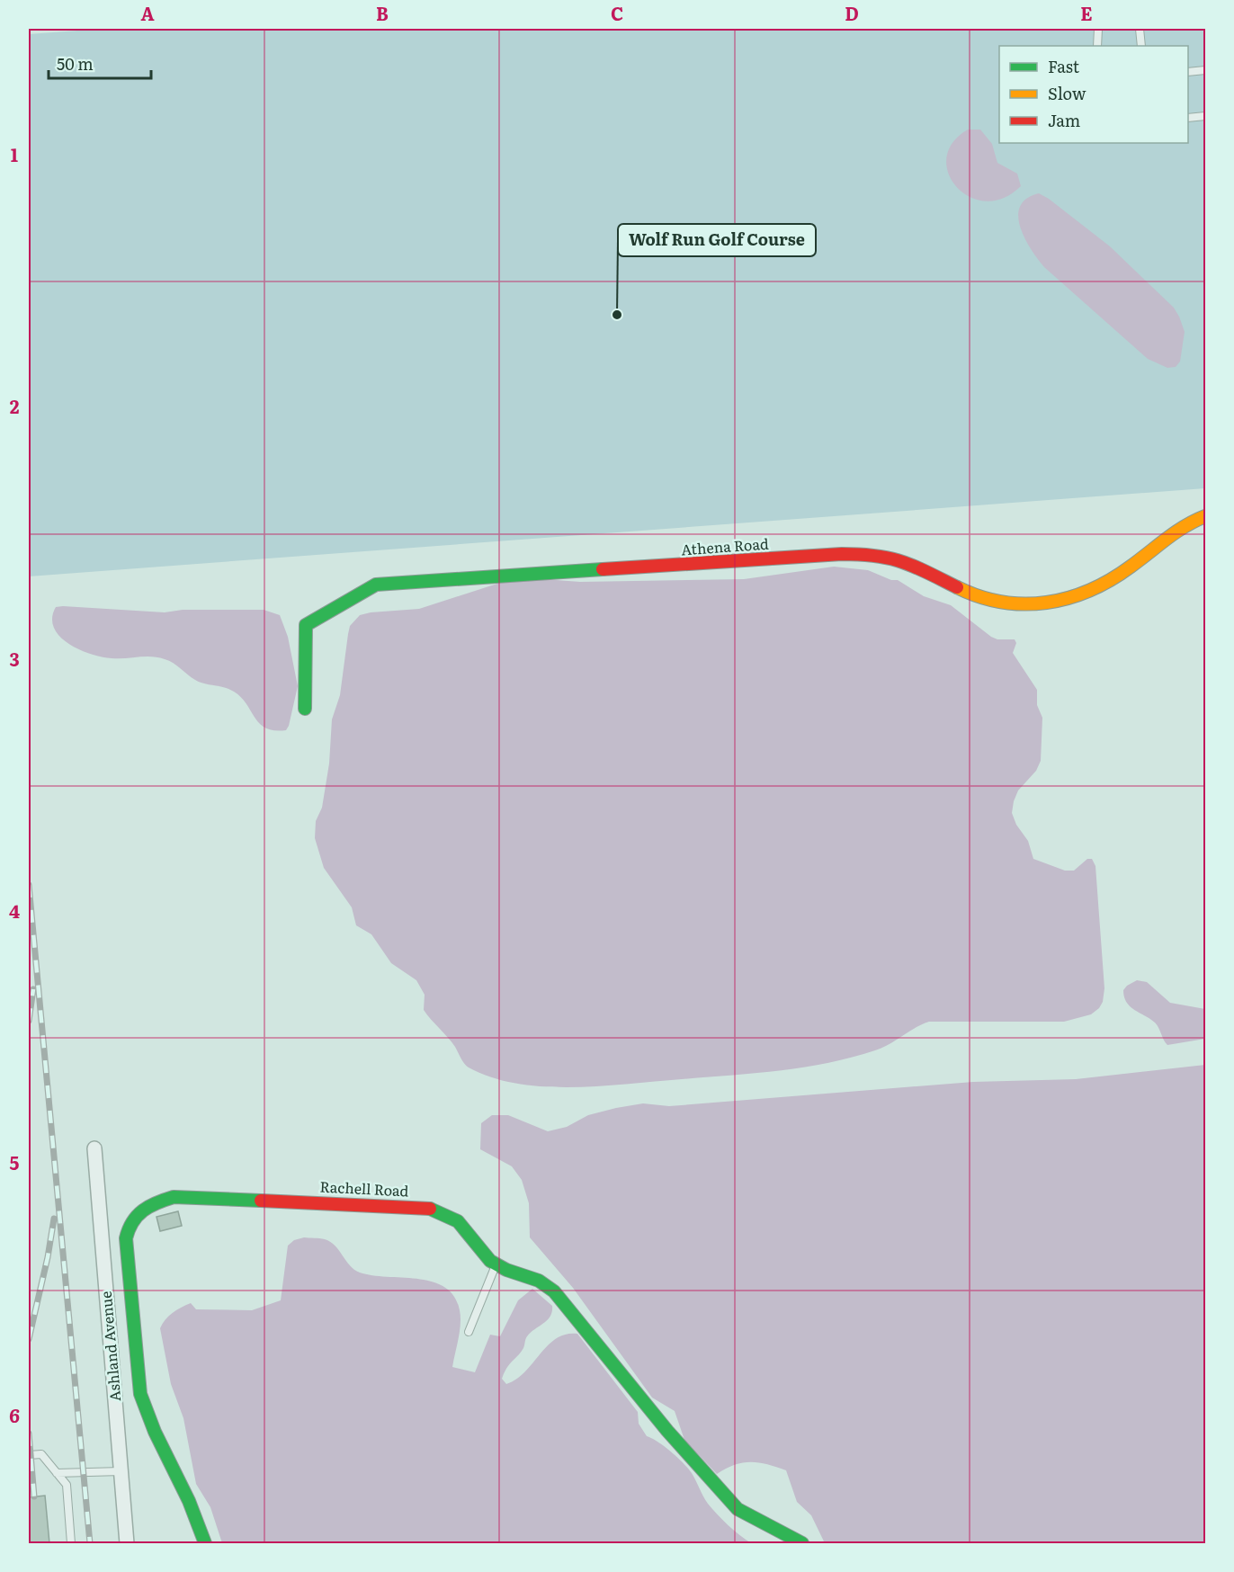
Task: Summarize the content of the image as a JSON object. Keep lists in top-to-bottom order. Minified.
{"streets":{"street":["Athena Road","Rachell Road","Ashland Avenue"]},"places":["Wolf Run Golf Course"],"legend":["Fast","Slow","Jam"],"scale_bar":"50 m","grid":{"columns":["A","B","C","D","E"],"rows":["1","2","3","4","5","6"]}}
